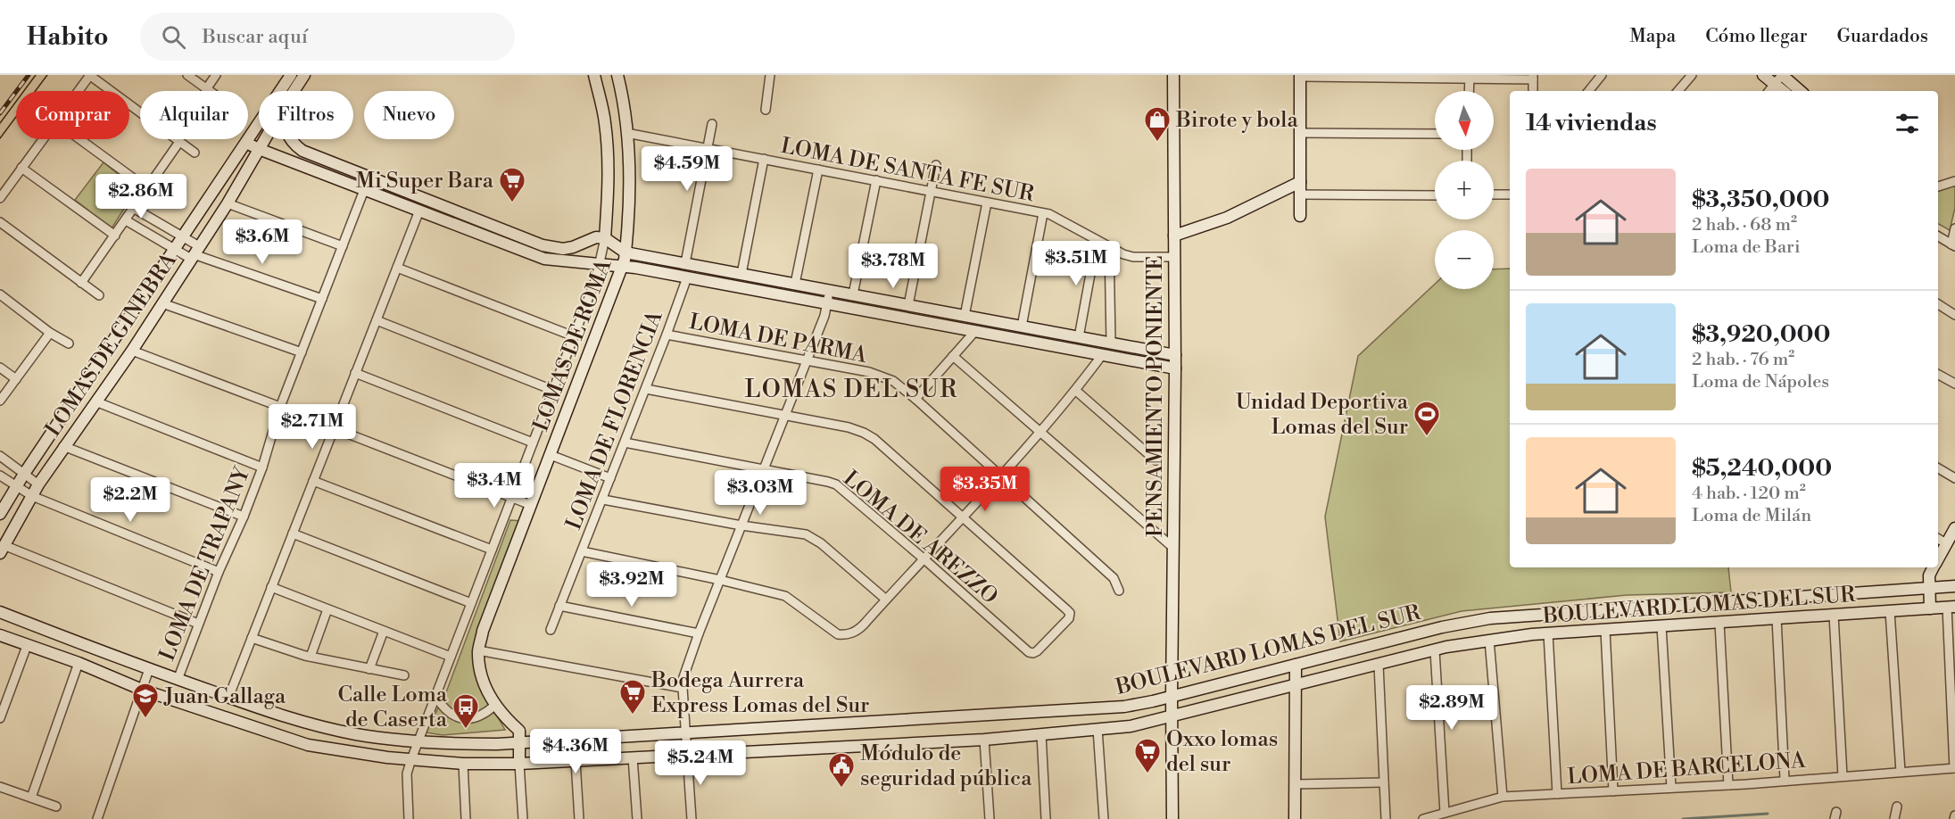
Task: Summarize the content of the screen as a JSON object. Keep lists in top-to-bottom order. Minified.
{"streets":{"street":["LOMA DE SANTA FE SUR","LOMA DE PARMA","LOMAS DE GINEBRA","LOMAS DE ROMA","PENSAMIENTO PONIENTE","LOMA DE FLORENCIA","LOMA DE AREZZO","LOMA DE TRAPANY","BOULEVARD LOMAS DEL SUR","LOMA DE BARCELONA"]},"crossings":[["LOMA DE SANTA FE SUR","LOMAS DE ROMA"],["LOMA DE SANTA FE SUR","PENSAMIENTO PONIENTE"],["LOMA DE PARMA","LOMA DE FLORENCIA"],["LOMAS DE ROMA","BOULEVARD LOMAS DEL SUR"],["PENSAMIENTO PONIENTE","BOULEVARD LOMAS DEL SUR"],["LOMA DE FLORENCIA","LOMA DE AREZZO"],["LOMA DE TRAPANY","BOULEVARD LOMAS DEL SUR"]],"districts":["LOMAS DEL SUR"],"places":{"shop":["Birote y bola"],"supermarket":["Mi Super Bara","Bodega Aurrera Express Lomas del Sur","Oxxo lomas del sur"],"sports":["Unidad Deportiva Lomas del Sur"],"school or university":["Juan Gallaga"],"bus stop":["Calle Loma de Caserta"],"public building":["Módulo de seguridad pública"]},"north":"bottom","page":{"header":"Habito","search":"Buscar aquí","nav":["Mapa","Cómo llegar","Guardados"],"map_buttons":["+","−"],"chip":["Comprar","Alquilar","Filtros","Nuevo"],"heading":"14 viviendas","price":["$4.59M","$2.86M","$3.6M","$3.51M","$3.78M","$2.71M","$3.4M","$3.35M","$3.03M","$2.2M","$3.92M","$2.89M","$4.36M","$5.24M"],"list":[{"name":"$3,350,000","note":"2 hab. · 68 m² · Loma de Bari"},{"name":"$3,920,000","note":"2 hab. · 76 m² · Loma de Nápoles"},{"name":"$5,240,000","note":"4 hab. · 120 m² · Loma de Milán"}]}}
